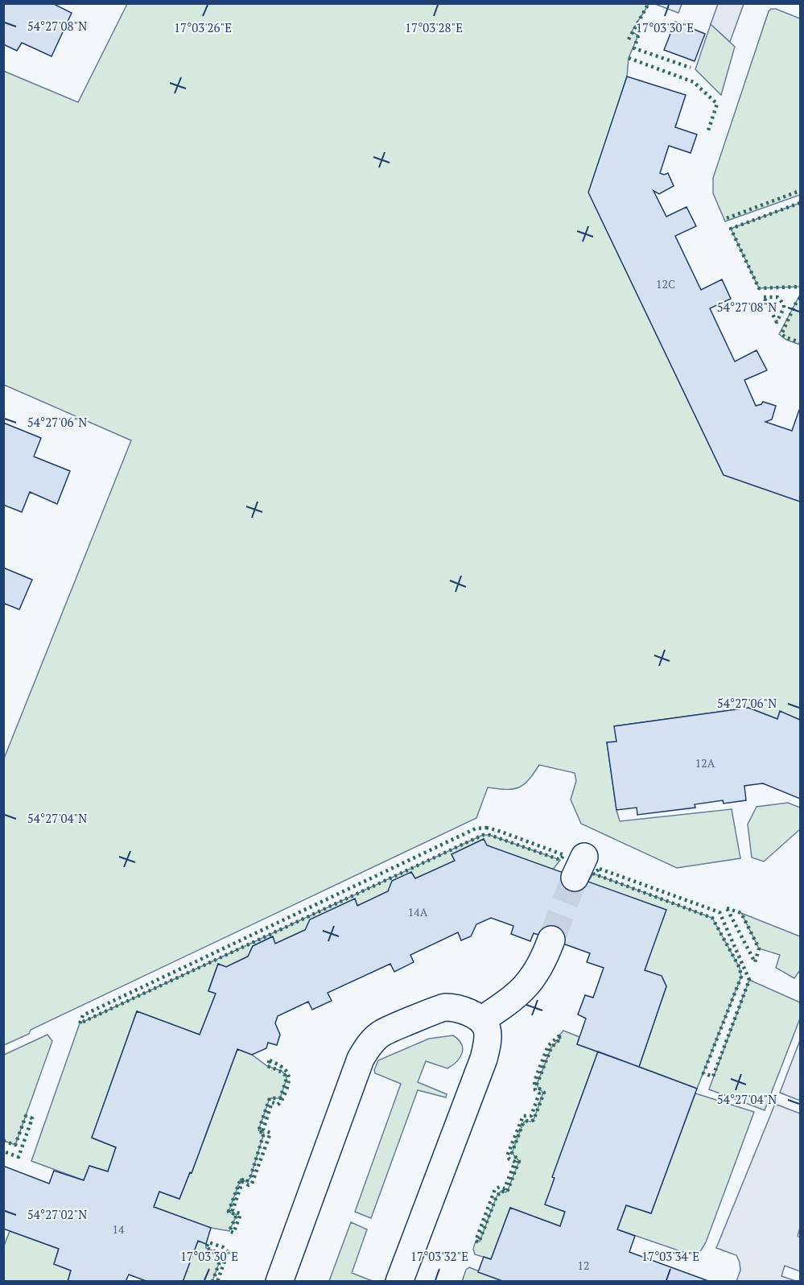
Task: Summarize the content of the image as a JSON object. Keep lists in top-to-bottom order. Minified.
{"house_numbers":["12C","12A","14A","14","12"],"coordinates":["54°27'08\"N","17°03'26\"E","17°03'28\"E","17°03'30\"E","54°27'06\"N","54°27'04\"N","54°27'02\"N","17°03'32\"E","17°03'34\"E"]}
